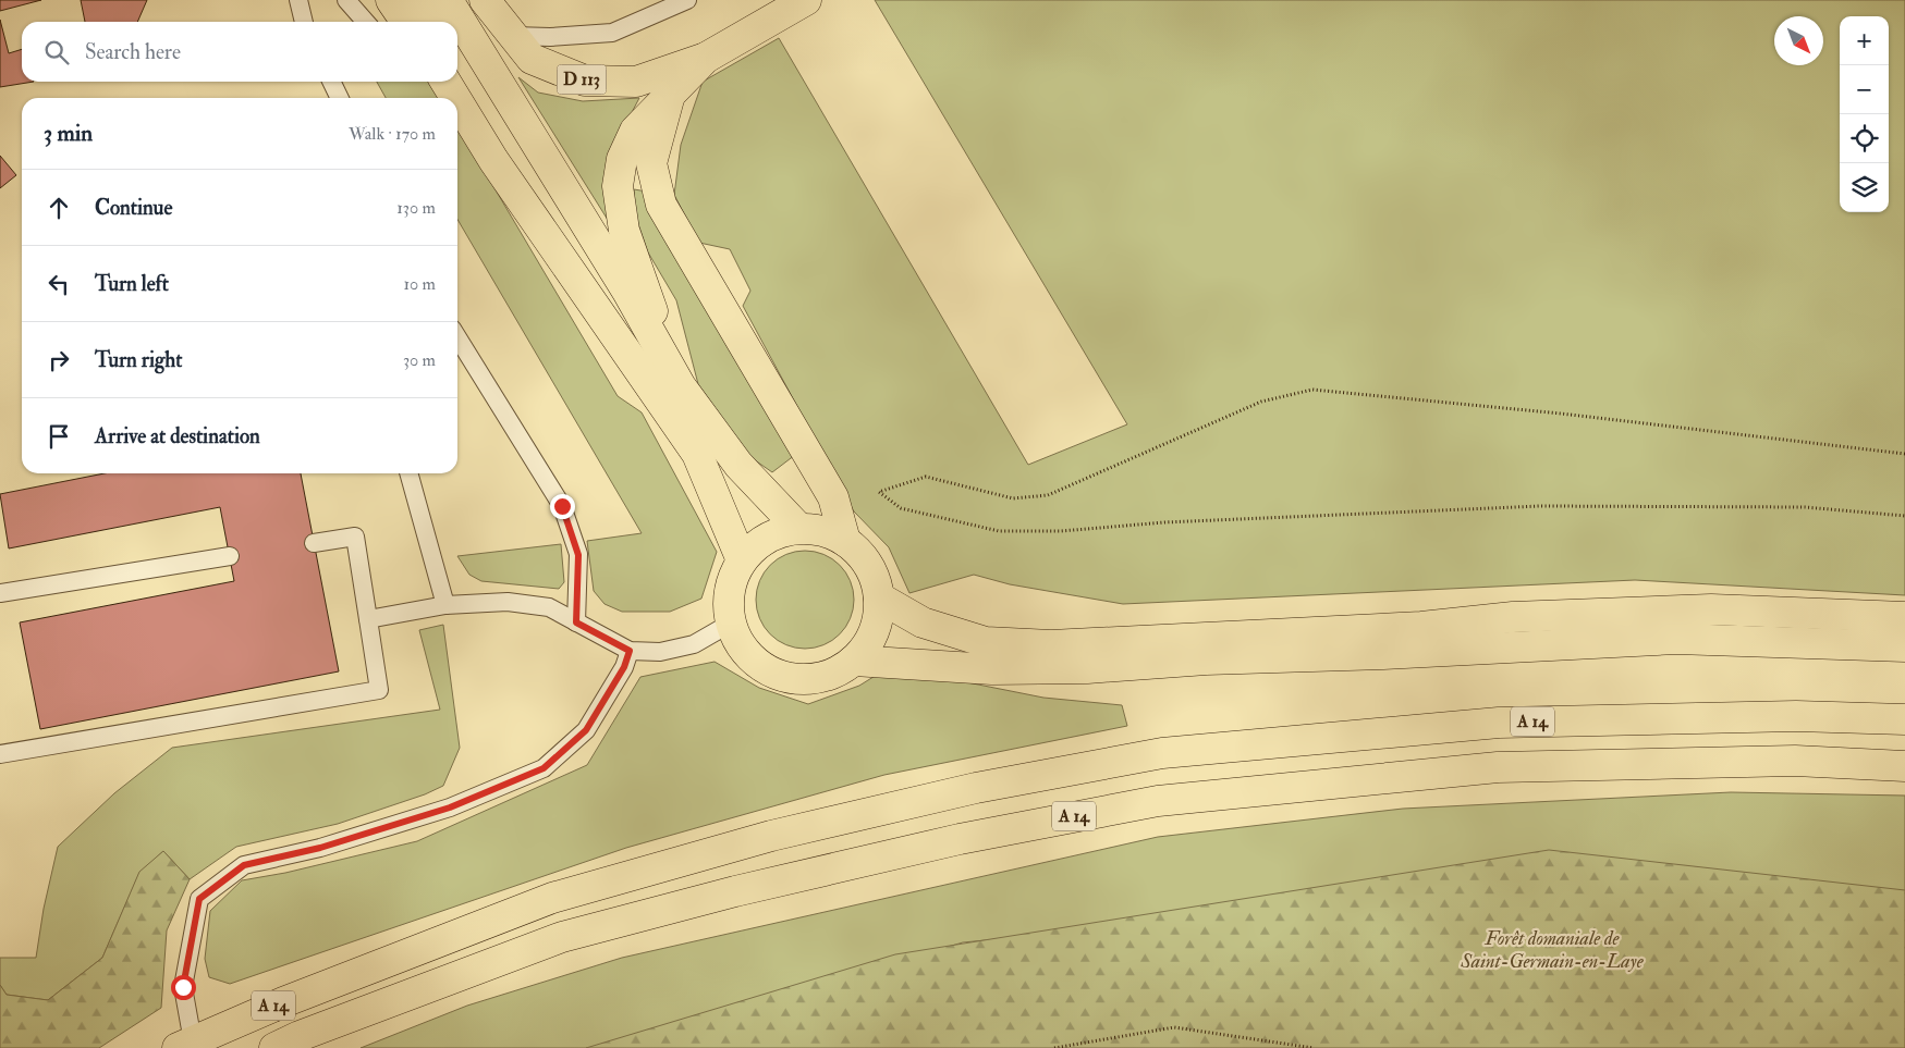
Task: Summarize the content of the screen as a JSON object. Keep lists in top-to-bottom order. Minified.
{"streets":{"main road":["D 113","A 14"]},"parks":["Forêt domaniale de Saint-Germain-en-Laye"],"north":"bottom right","page":{"map_buttons":["+","−"],"search":"Search here","heading":["3 min","Walk · 170 m"],"list":[["Continue","130 m"],["Turn left","10 m"],["Turn right","30 m"],"Arrive at destination"]}}
